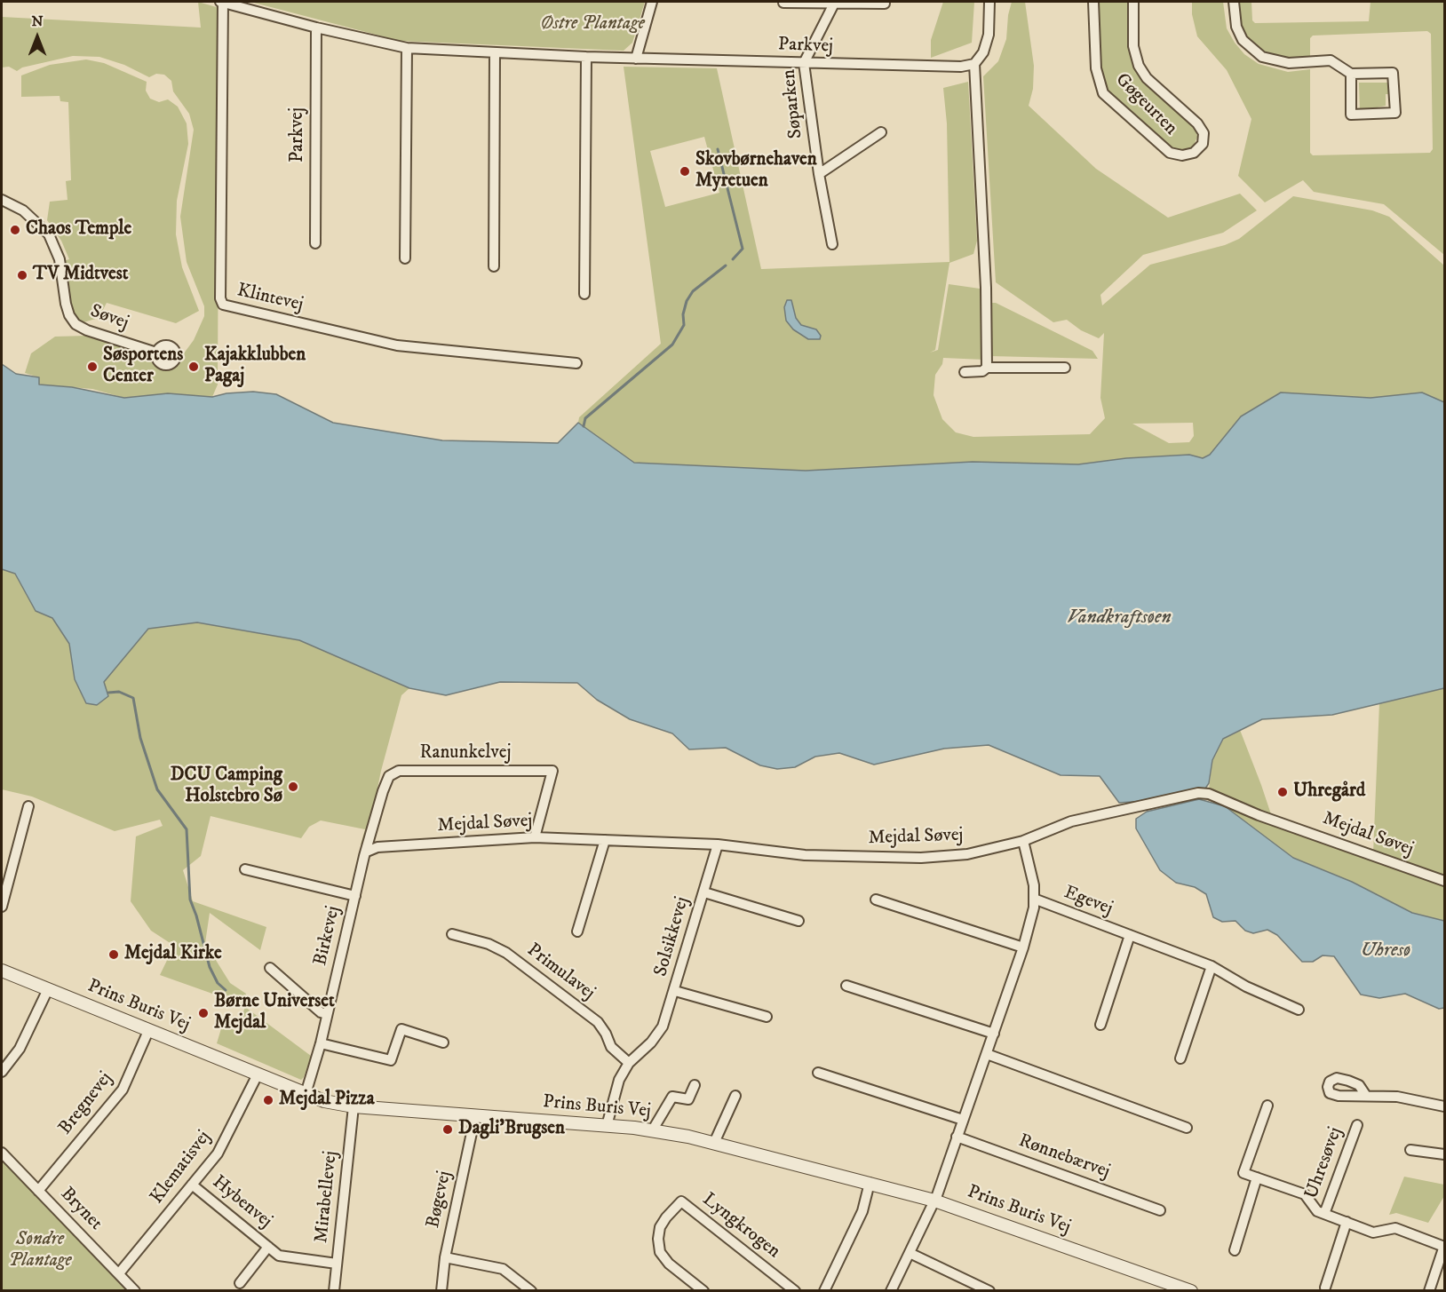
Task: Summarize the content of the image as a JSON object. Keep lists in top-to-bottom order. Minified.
{"streets":{"street":["Parkvej","Søparken","Gøgeurten","Klintevej","Søvej","Ranunkelvej","Mejdal Søvej","Egevej","Birkevej","Solsikkevej","Primulavej","Prins Buris Vej","Bregnevej","Rønnebærvej","Uhresøvej","Klematisvej","Mirabellevej","Bøgevej","Hybenvej","Brynet","Lyngkrogen"]},"crossings":[["Parkvej","Søparken"],["Parkvej","Klintevej"],["Ranunkelvej","Mejdal Søvej"],["Ranunkelvej","Birkevej"],["Mejdal Søvej","Birkevej"],["Mejdal Søvej","Solsikkevej"],["Birkevej","Prins Buris Vej"],["Solsikkevej","Primulavej"],["Solsikkevej","Prins Buris Vej"],["Prins Buris Vej","Bregnevej"],["Prins Buris Vej","Klematisvej"],["Prins Buris Vej","Mirabellevej"],["Prins Buris Vej","Bøgevej"],["Bregnevej","Brynet"],["Klematisvej","Hybenvej"],["Klematisvej","Brynet"],["Mirabellevej","Hybenvej"]],"water":["Vandkraftsøen","Uhresø"],"parks":["Østre Plantage","Søndre Plantage"],"places":["Skovbørnehaven Myretuen","Chaos Temple","TV Midtvest","Søsportens Center","Kajakklubben Pagaj","DCU Camping Holstebro Sø","Uhregård","Mejdal Kirke","Børne Universet Mejdal","Mejdal Pizza","Dagli'Brugsen"],"north":"top"}
